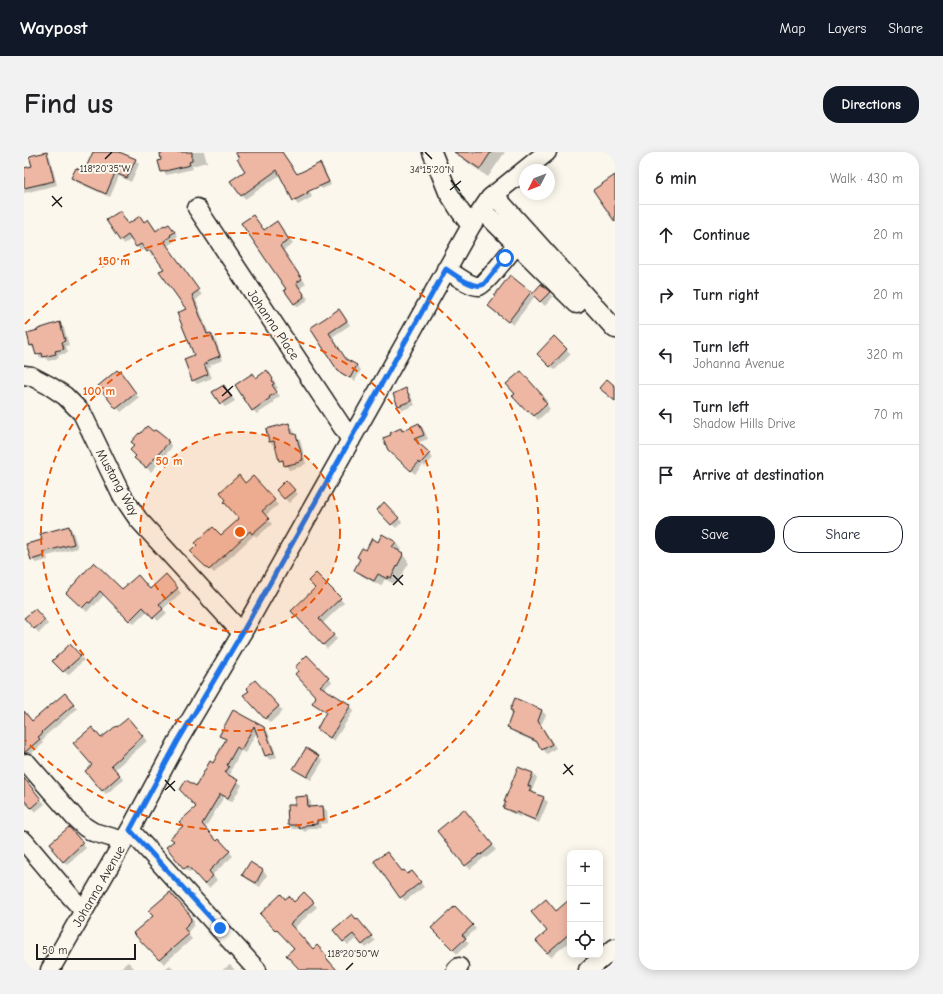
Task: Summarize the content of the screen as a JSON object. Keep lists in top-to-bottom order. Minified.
{"streets":{"street":["Johanna Place","Mustang Way","Johanna Avenue"]},"crossings":[["Johanna Place","Johanna Avenue"],["Mustang Way","Johanna Avenue"]],"scale_bar":"50 m","north":"bottom left","page":{"header":"Waypost","nav":["Map","Layers","Share"],"buttons":["Directions",["Save","Share"]],"title":"Find us","heading":["6 min","Walk · 430 m"],"list":[["Continue","20 m"],["Turn right","20 m"],["Turn left","Johanna Avenue","320 m"],["Turn left","Shadow Hills Drive","70 m"],"Arrive at destination"],"map_buttons":["+","−"],"scale":"50 m"},"coordinates":["118°20'35\"W","34°15'20\"N","118°20'50\"W"],"rings":["150 m","100 m","50 m"]}
